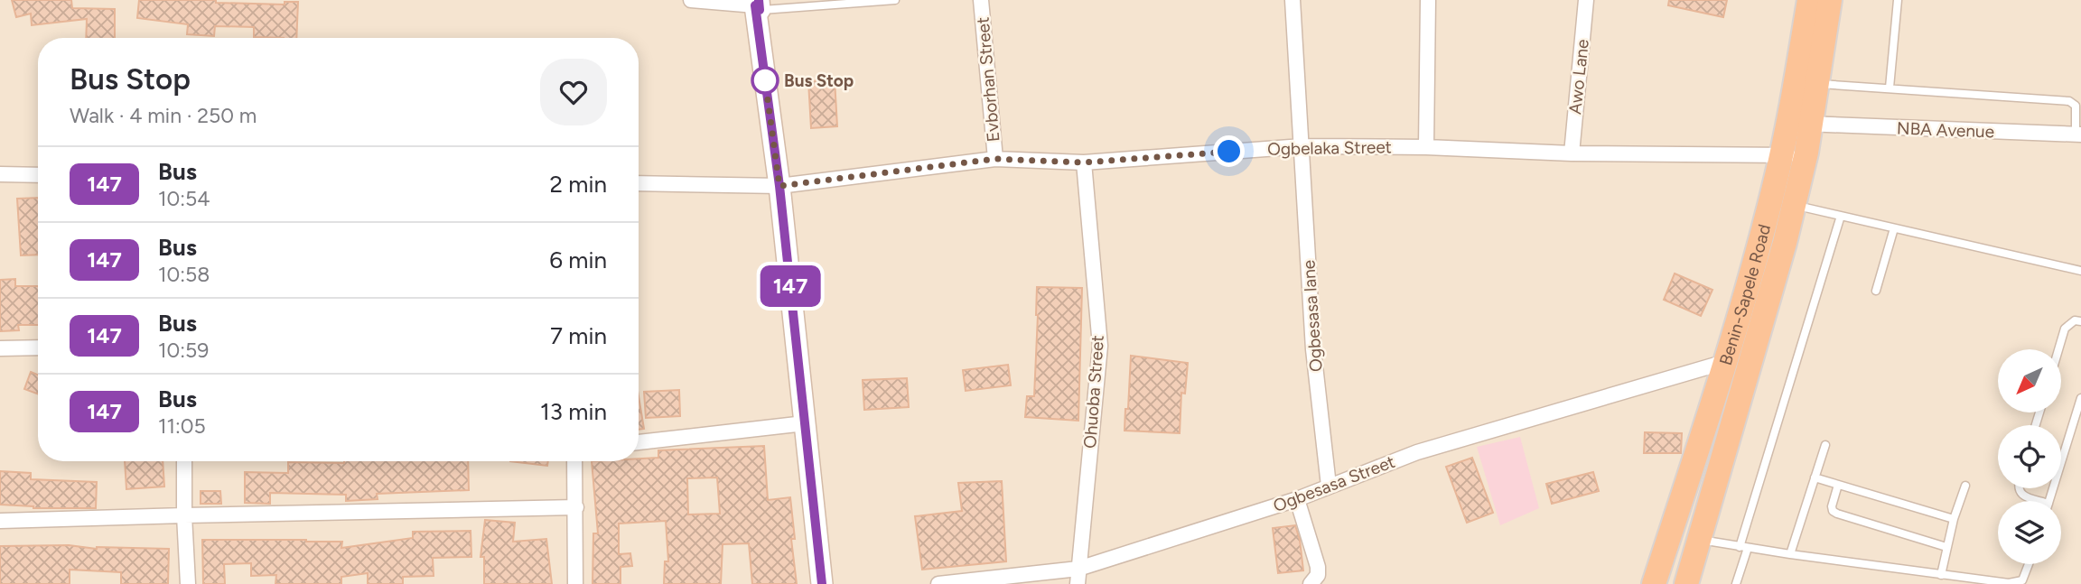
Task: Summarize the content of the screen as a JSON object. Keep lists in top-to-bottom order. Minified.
{"streets":{"highway":["Benin-Sapele Road"],"street":["Awo Lane","Evborhan Street","NBA Avenue","Ogbelaka Street","Ogbesasa lane","Ohuoba Street","Ogbesasa Street"]},"crossings":[["Awo Lane","Ogbelaka Street"],["Evborhan Street","Ogbelaka Street"],["NBA Avenue","Benin-Sapele Road"],["Ogbelaka Street","Benin-Sapele Road"],["Ogbelaka Street","Ogbesasa lane"],["Ogbelaka Street","Ohuoba Street"],["Benin-Sapele Road","Ogbesasa Street"],["Ogbesasa lane","Ogbesasa Street"],["Ohuoba Street","Ogbesasa Street"]],"places":["Bus Stop"],"lines":["bus line 147"],"north":"bottom left","page":{"on_map":"147","heading":["Bus Stop","Walk · 4 min · 250 m"],"list":[{"mark":"147","name":"Bus","note":"10:54","value":"2 min"},{"mark":"147","name":"Bus","note":"10:58","value":"6 min"},{"mark":"147","name":"Bus","note":"10:59","value":"7 min"},{"mark":"147","name":"Bus","note":"11:05","value":"13 min"}]}}
